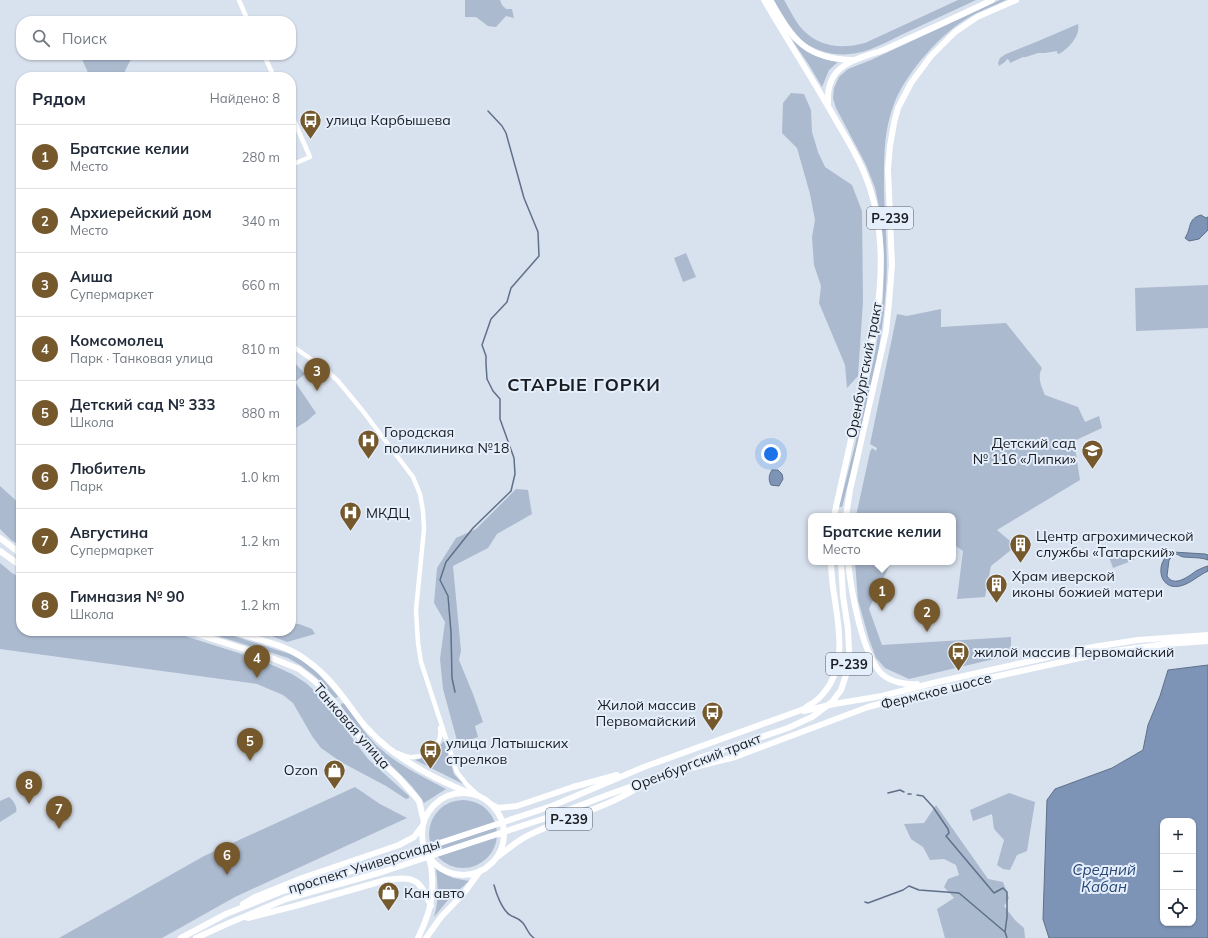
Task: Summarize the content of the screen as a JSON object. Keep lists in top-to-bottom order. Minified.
{"streets":{"main road":["Р-239","Оренбургский тракт","Фермское шоссе","Танковая улица","проспект Универсиады"]},"crossings":[["Р-239","Оренбургский тракт"],["Р-239","Танковая улица"],["Оренбургский тракт","Фермское шоссе"],["Оренбургский тракт","проспект Универсиады"]],"districts":["СТАРЫЕ ГОРКИ"],"water":["Средний Кабан"],"places":{"bus stop":["улица Карбышева","жилой массив Первомайский","Жилой массив Первомайский","улица Латышских стрелков"],"hospital":["Городская поликлиника №18","МКДЦ"],"school or university":["Детский сад № 116 «Липки»"],"building":["Центр агрохимической службы «Татарский»","Храм иверской иконы божией матери"],"shop":["Ozon","Кан авто"]},"page":{"search":"Поиск","heading":["Рядом","Найдено: 8"],"list":[{"mark":"1","name":"Братские келии","note":"Место","value":"280 m"},{"mark":"2","name":"Архиерейский дом","note":"Место","value":"340 m"},{"mark":"3","name":"Аиша","note":"Супермаркет","value":"660 m"},{"mark":"4","name":"Комсомолец","note":"Парк · Танковая улица","value":"810 m"},{"mark":"5","name":"Детский сад № 333","note":"Школа","value":"880 m"},{"mark":"6","name":"Любитель","note":"Парк","value":"1.0 km"},{"mark":"7","name":"Августина","note":"Супермаркет","value":"1.2 km"},{"mark":"8","name":"Гимназия № 90","note":"Школа","value":"1.2 km"}],"pins":["3","1","2","4","5","8","7","6"],"popup":["Братские келии","Место"],"map_buttons":["+","−"]}}
